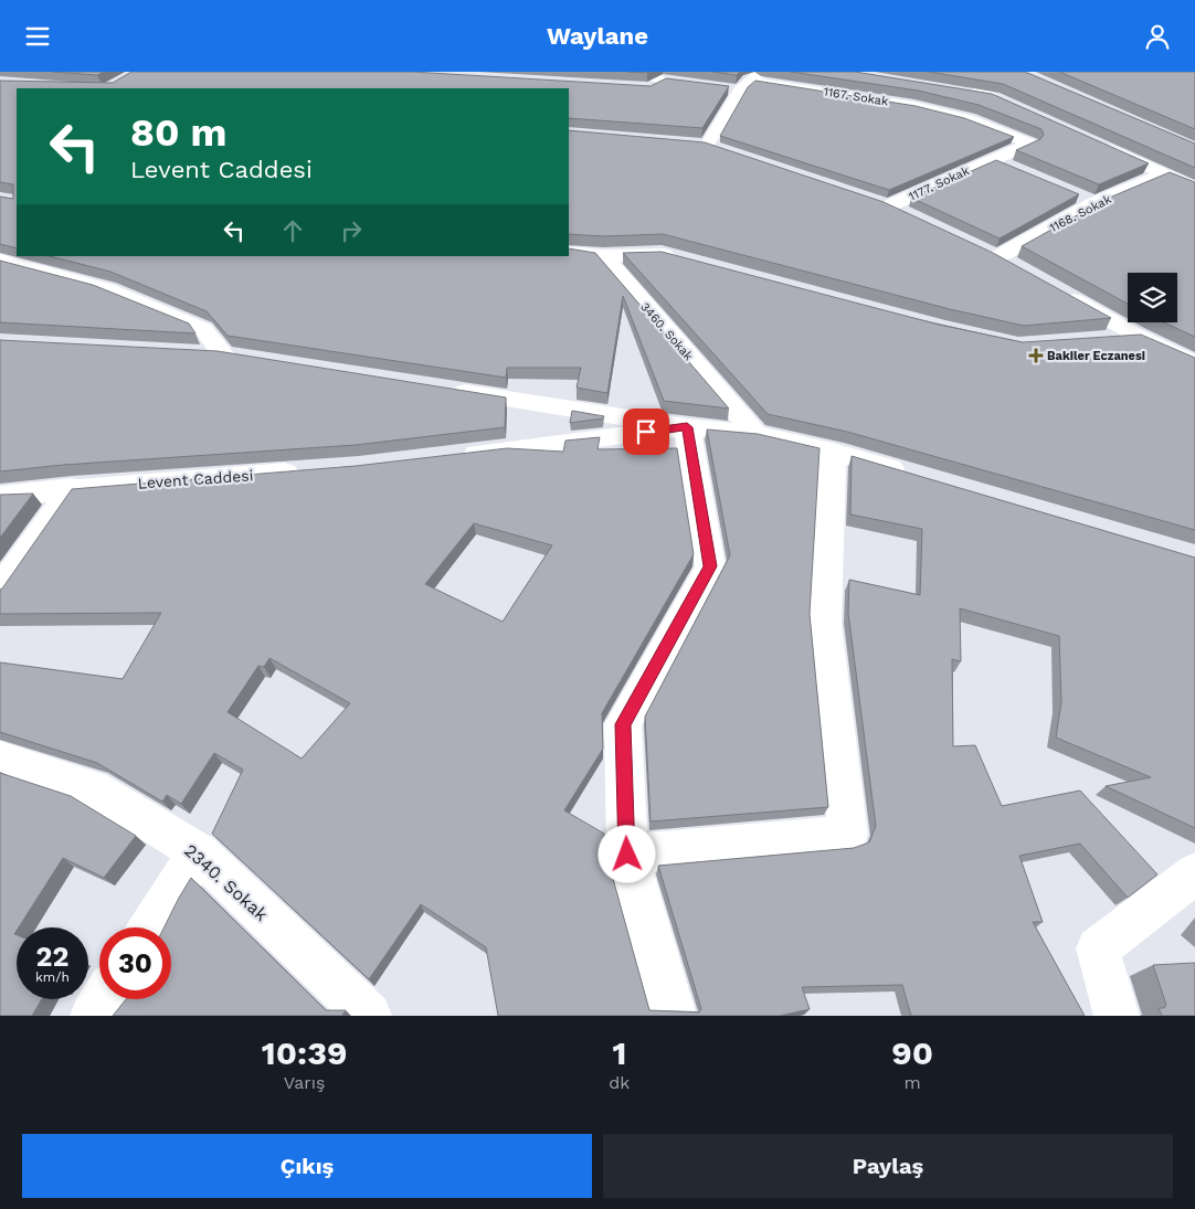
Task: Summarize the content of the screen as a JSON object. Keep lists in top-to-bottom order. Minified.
{"streets":{"street":["1167. Sokak","1177. Sokak","1168. Sokak","3460. Sokak","Levent Caddesi","2340. Sokak"]},"crossings":[["1167. Sokak","1177. Sokak"]],"places":{"health":["Bakiler Eczanesi"]},"page":{"header":"Waylane","turn":["80 m","Levent Caddesi"],"speed":"22 km/h","limit":"30","eta":["10:39","Varış","1","dk","90","m"],"buttons":["Çıkış","Paylaş"]}}
